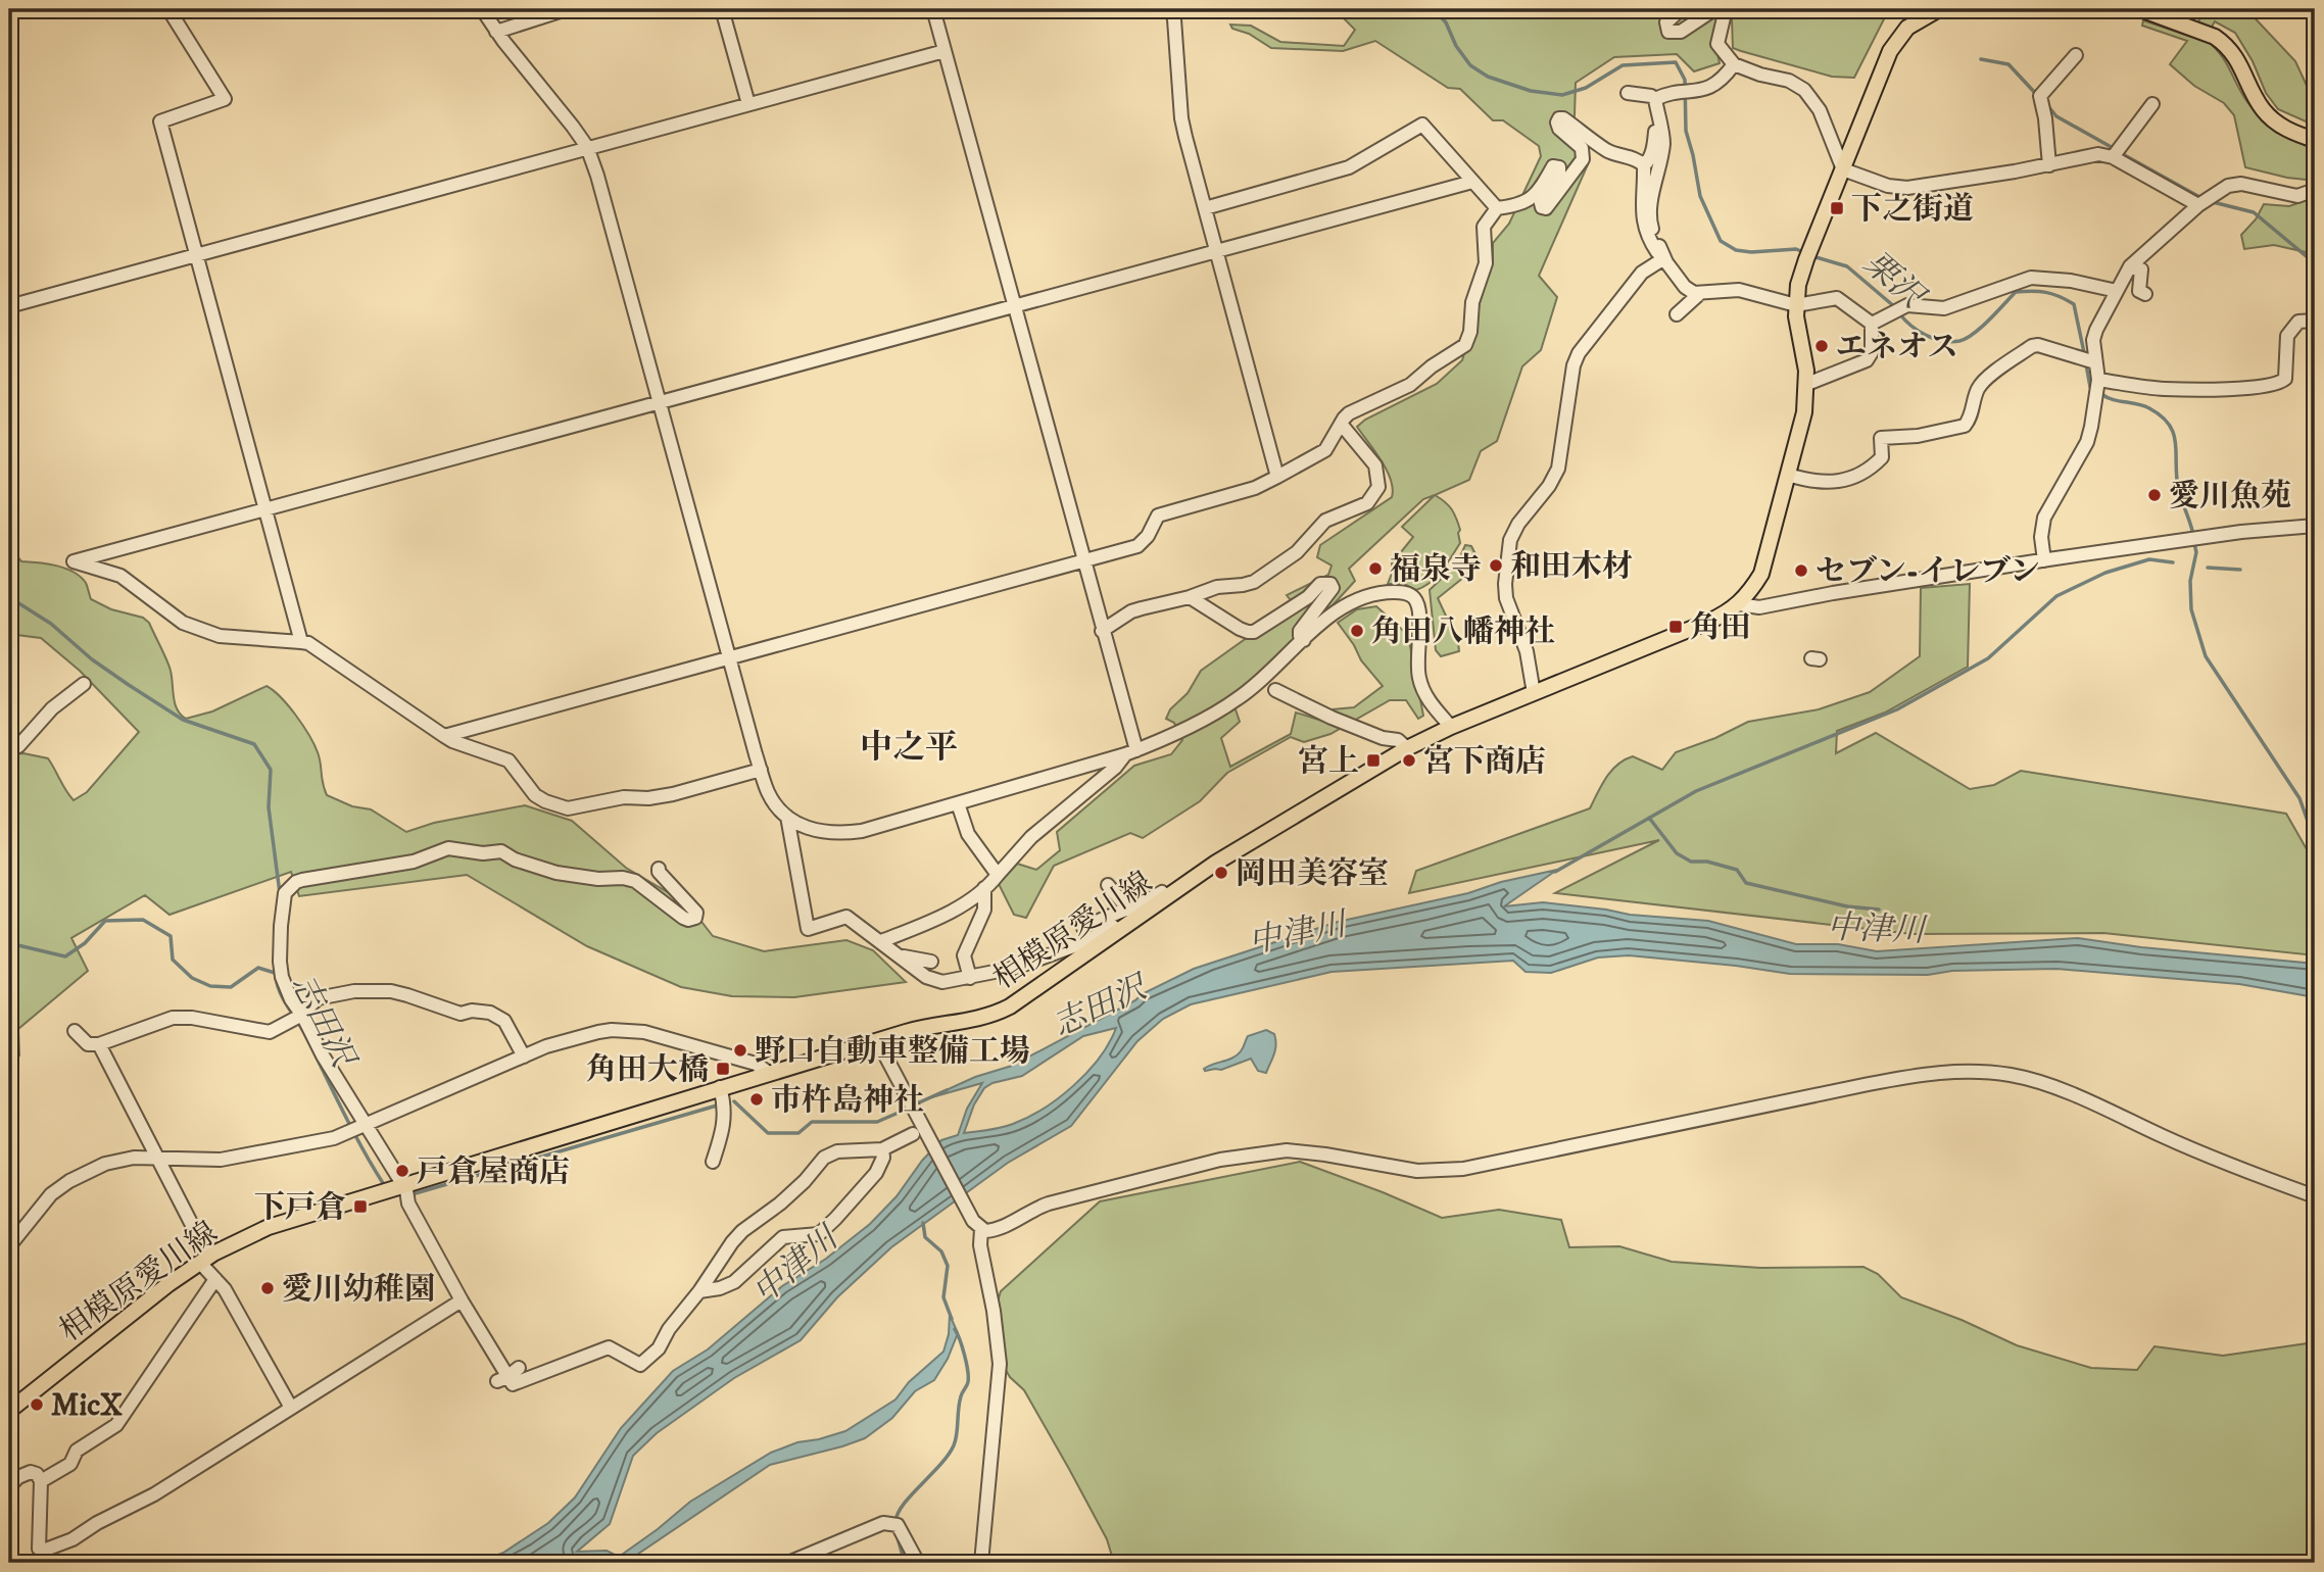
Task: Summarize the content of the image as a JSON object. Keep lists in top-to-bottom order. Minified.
{"streets":{"main road":["相模原愛川線"]},"districts":["中之平"],"water":["栗沢","中津川","志田沢"],"places":{"transit":["下之街道","角田","宮上","角田大橋","下戸倉"],"other":["エネオス","愛川魚苑","和田木材","福泉寺","セブン-イレブン","角田八幡神社","宮下商店","岡田美容室","野口自動車整備工場","市杵島神社","戸倉屋商店","愛川幼稚園","MicX"]}}
